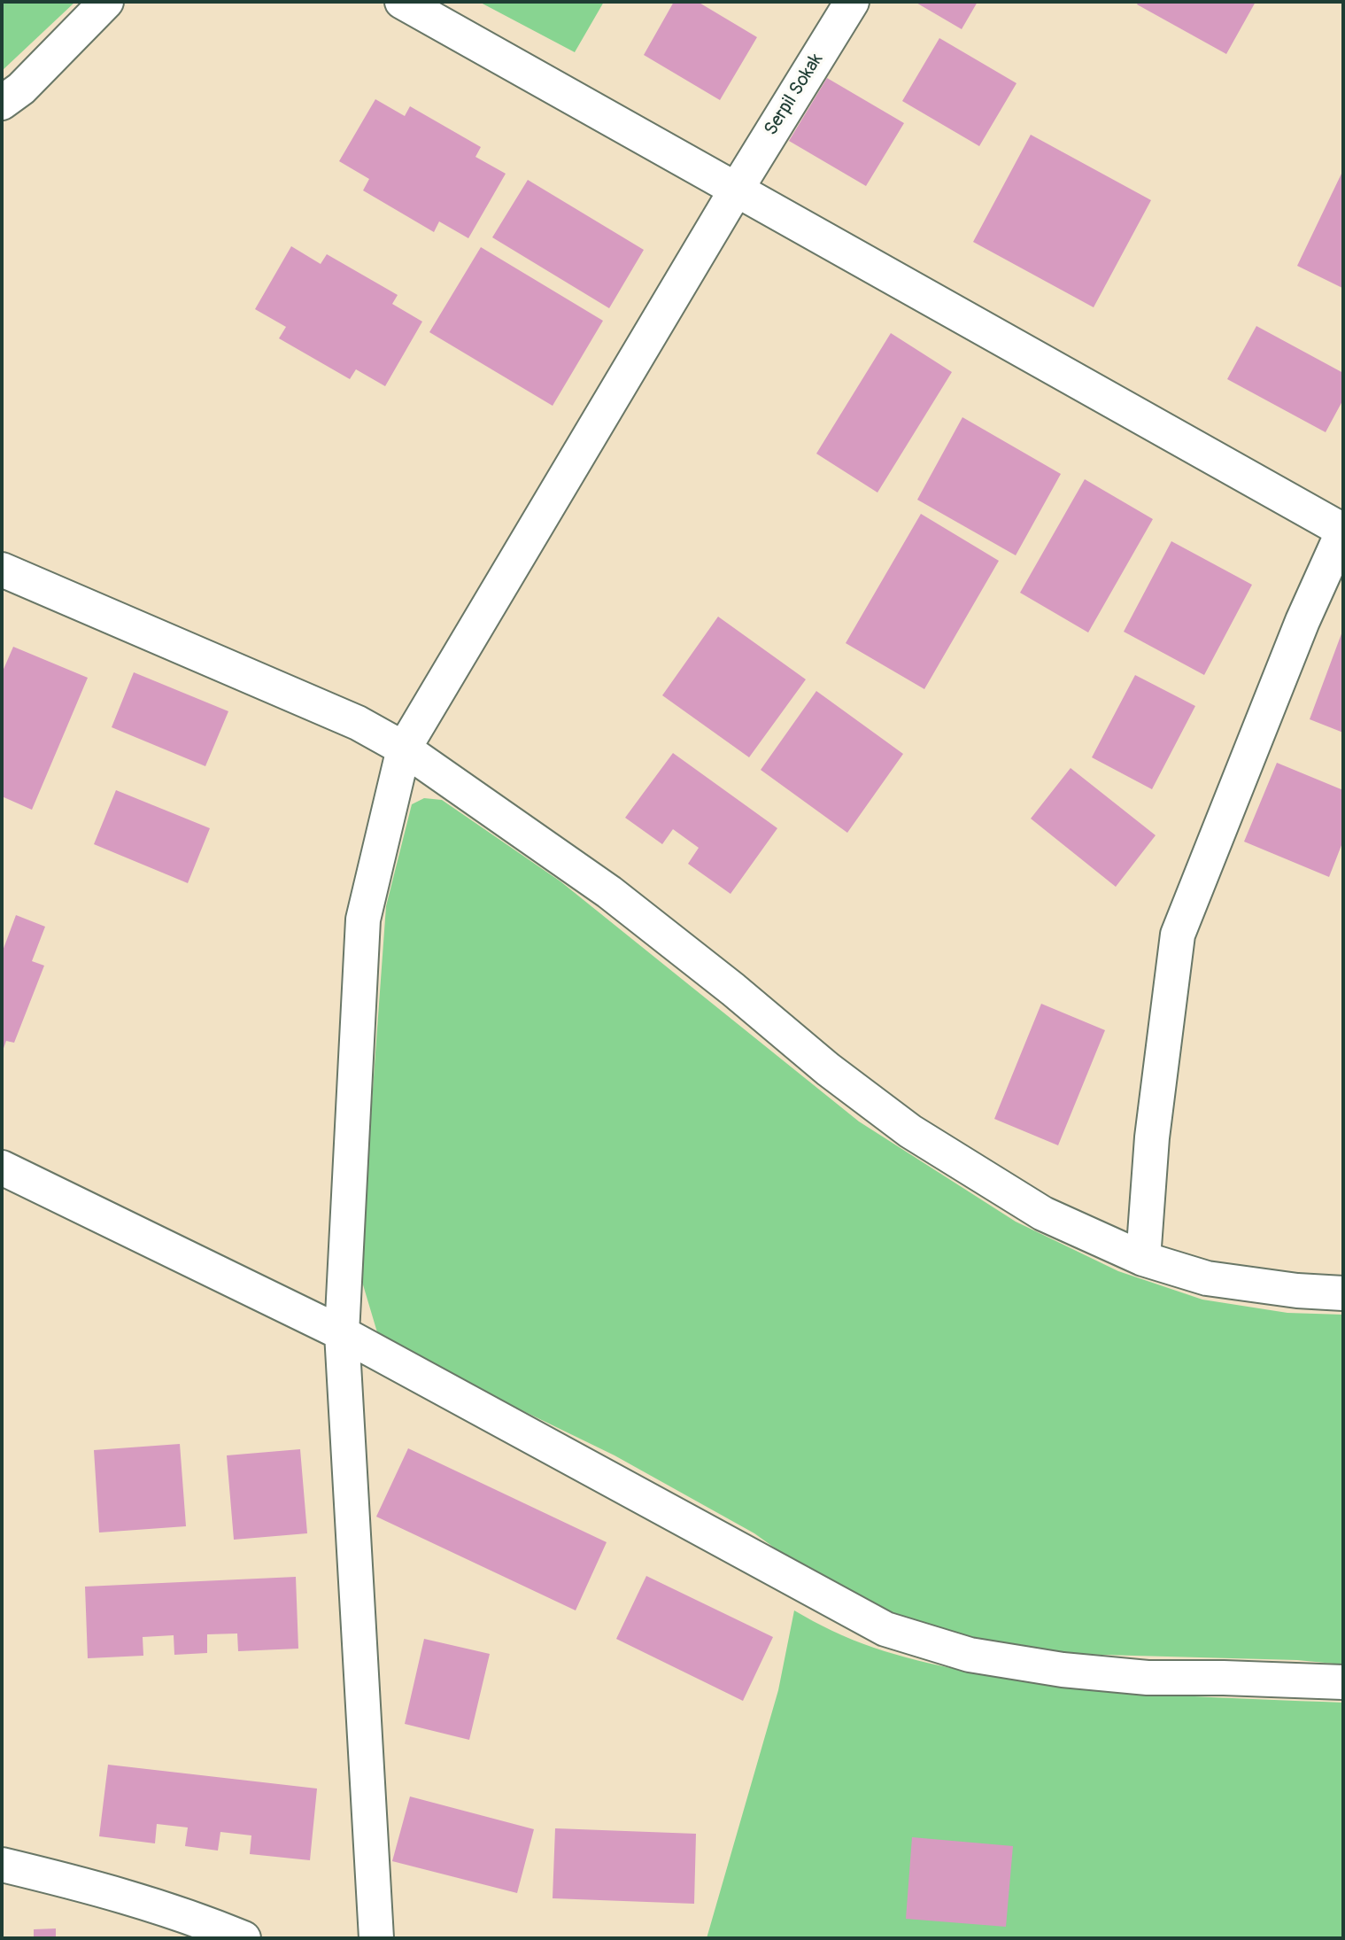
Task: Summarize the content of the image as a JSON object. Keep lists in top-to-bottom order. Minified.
{"streets":{"street":["Serpil Sokak"]}}
